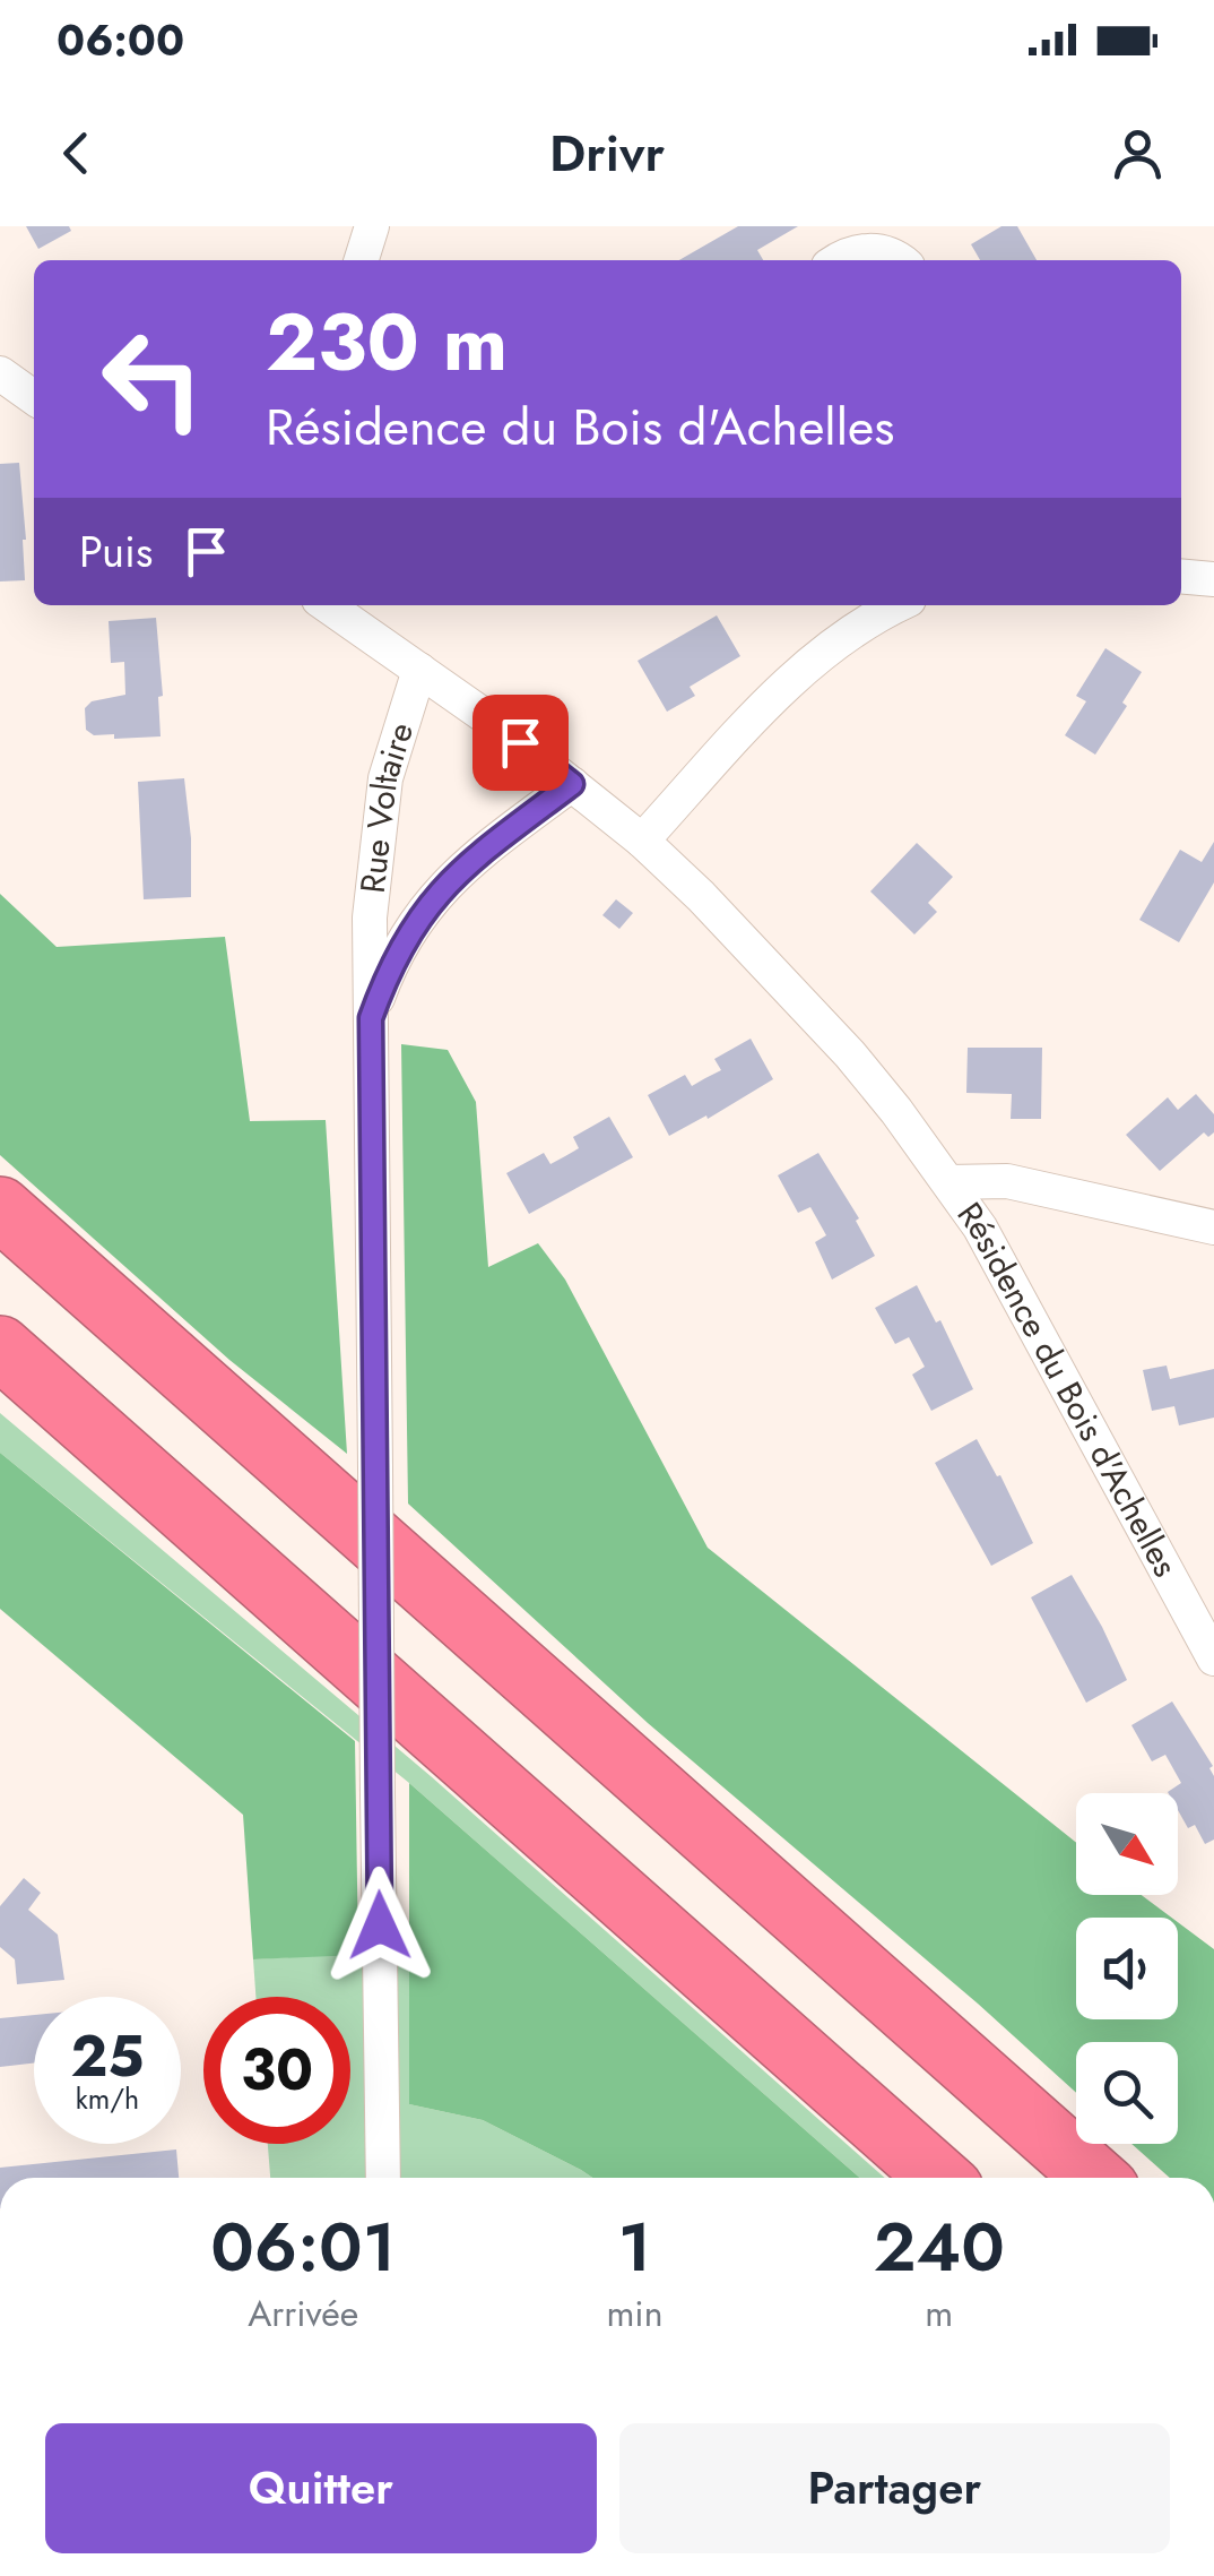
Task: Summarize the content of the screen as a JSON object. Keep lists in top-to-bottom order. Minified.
{"streets":{"street":["Rue Voltaire","Résidence du Bois d'Achelles"]},"crossings":[["Rue Voltaire","Résidence du Bois d'Achelles"]],"north":"bottom right","page":{"status":"06:00","header":"Drivr","turn":["230 m","Résidence du Bois d'Achelles"],"then":"Puis","speed":"25 km/h","limit":"30","eta":["06:01","Arrivée","1","min","240","m"],"buttons":["Quitter","Partager"]}}
